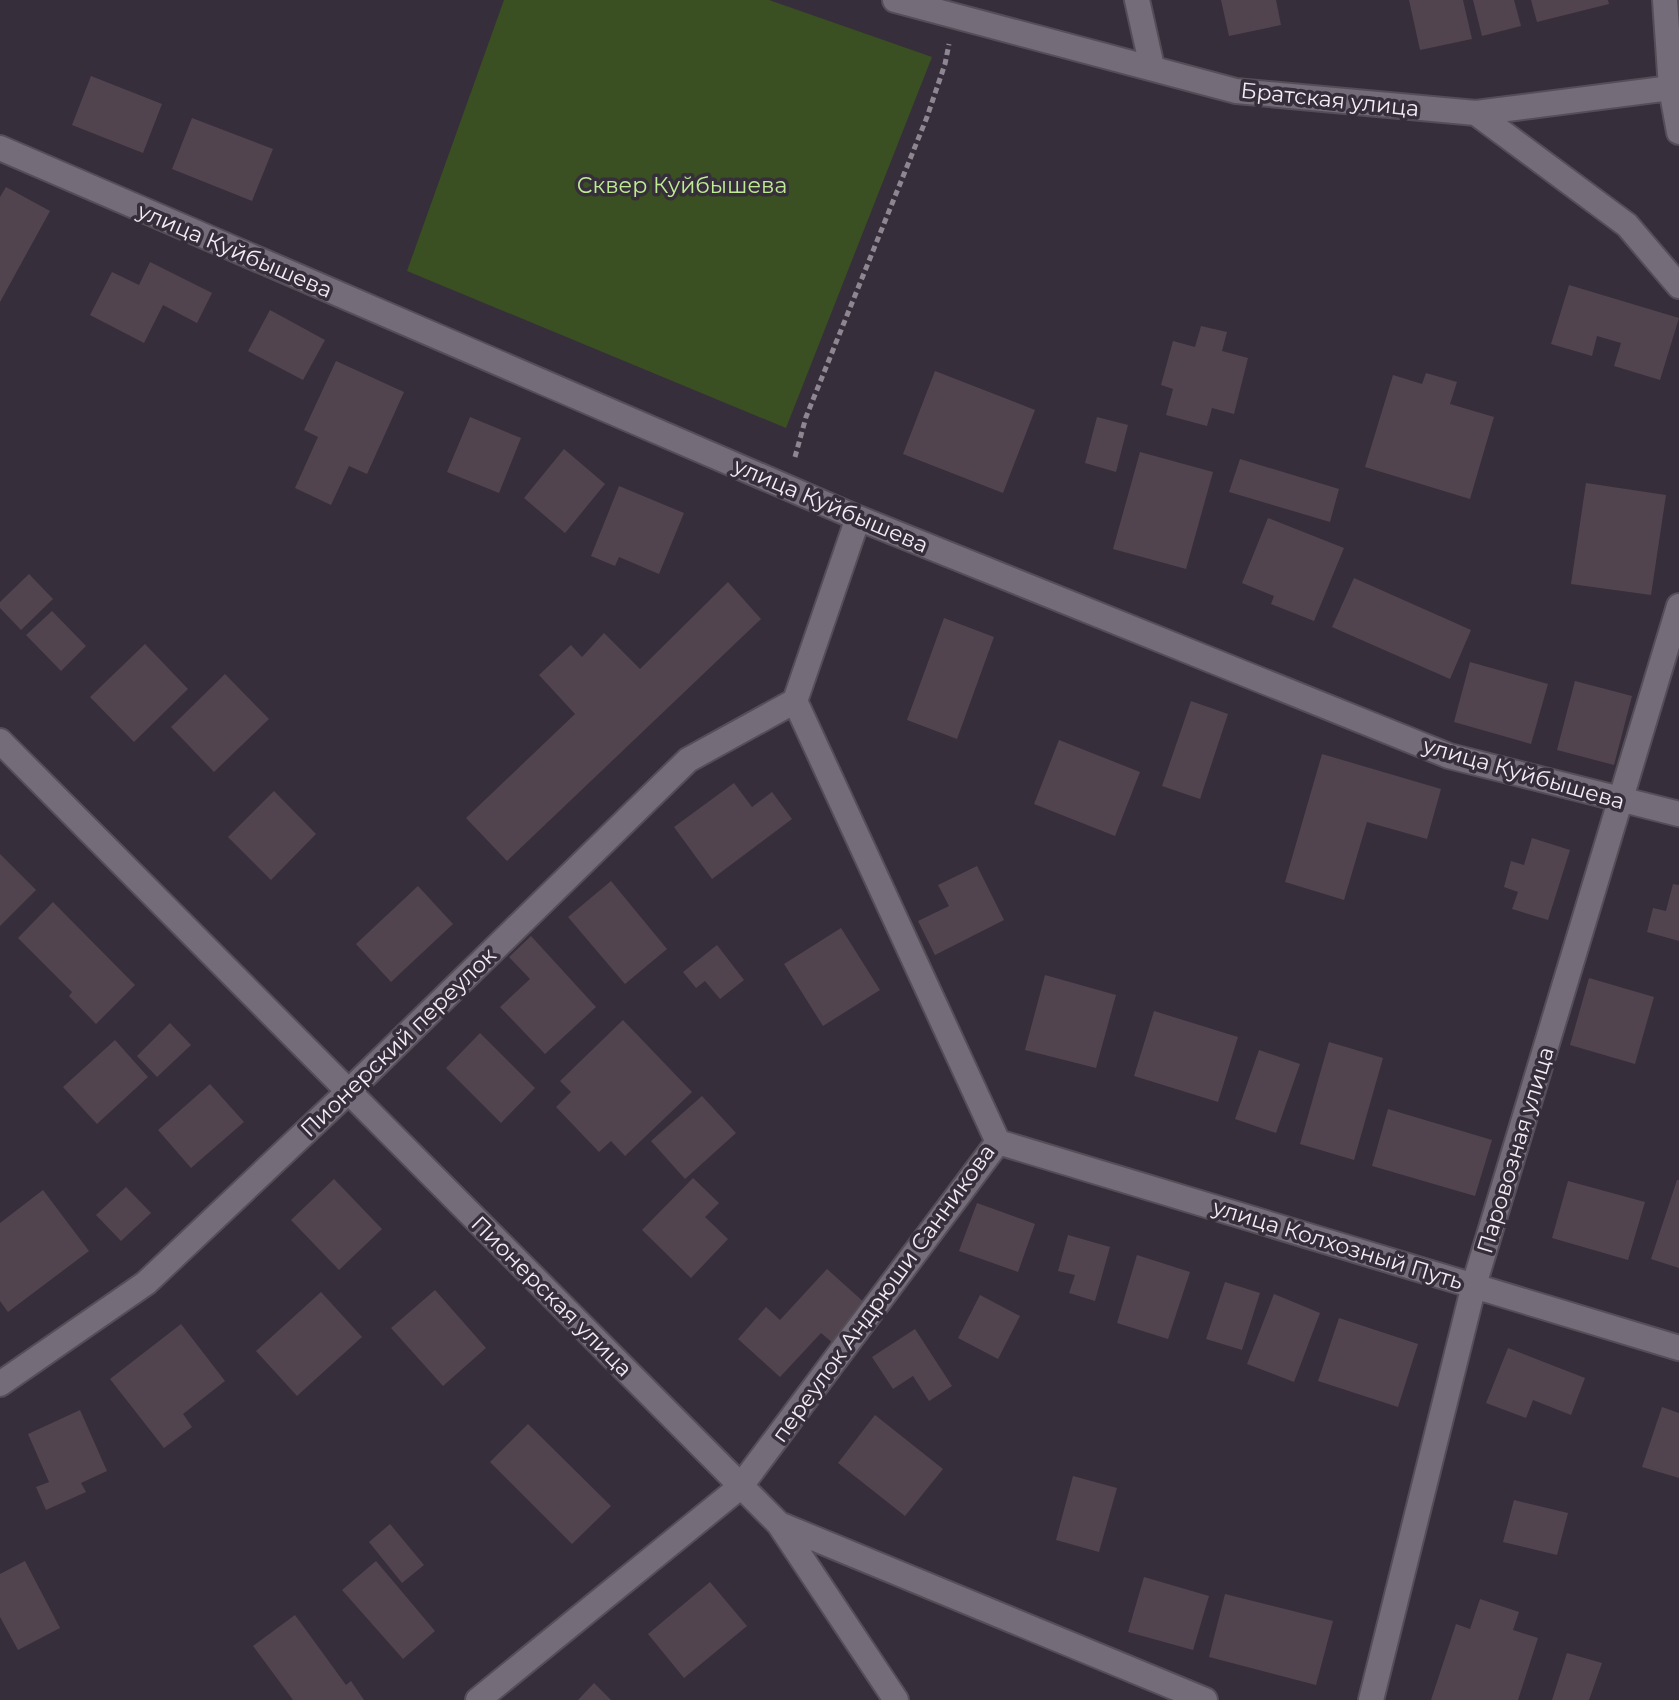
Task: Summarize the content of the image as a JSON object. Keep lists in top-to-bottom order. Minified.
{"streets":{"street":["Братская улица","улица Куйбышева","Пионерский переулок","Паровозная улица","улица Колхозный Путь","переулок Андрюши Санникова","Пионерская улица"]},"crossings":[["улица Куйбышева","Паровозная улица"],["Пионерский переулок","переулок Андрюши Санникова"],["Пионерский переулок","Пионерская улица"],["Паровозная улица","улица Колхозный Путь"],["улица Колхозный Путь","переулок Андрюши Санникова"],["переулок Андрюши Санникова","Пионерская улица"]],"parks":["Сквер Куйбышева"]}
